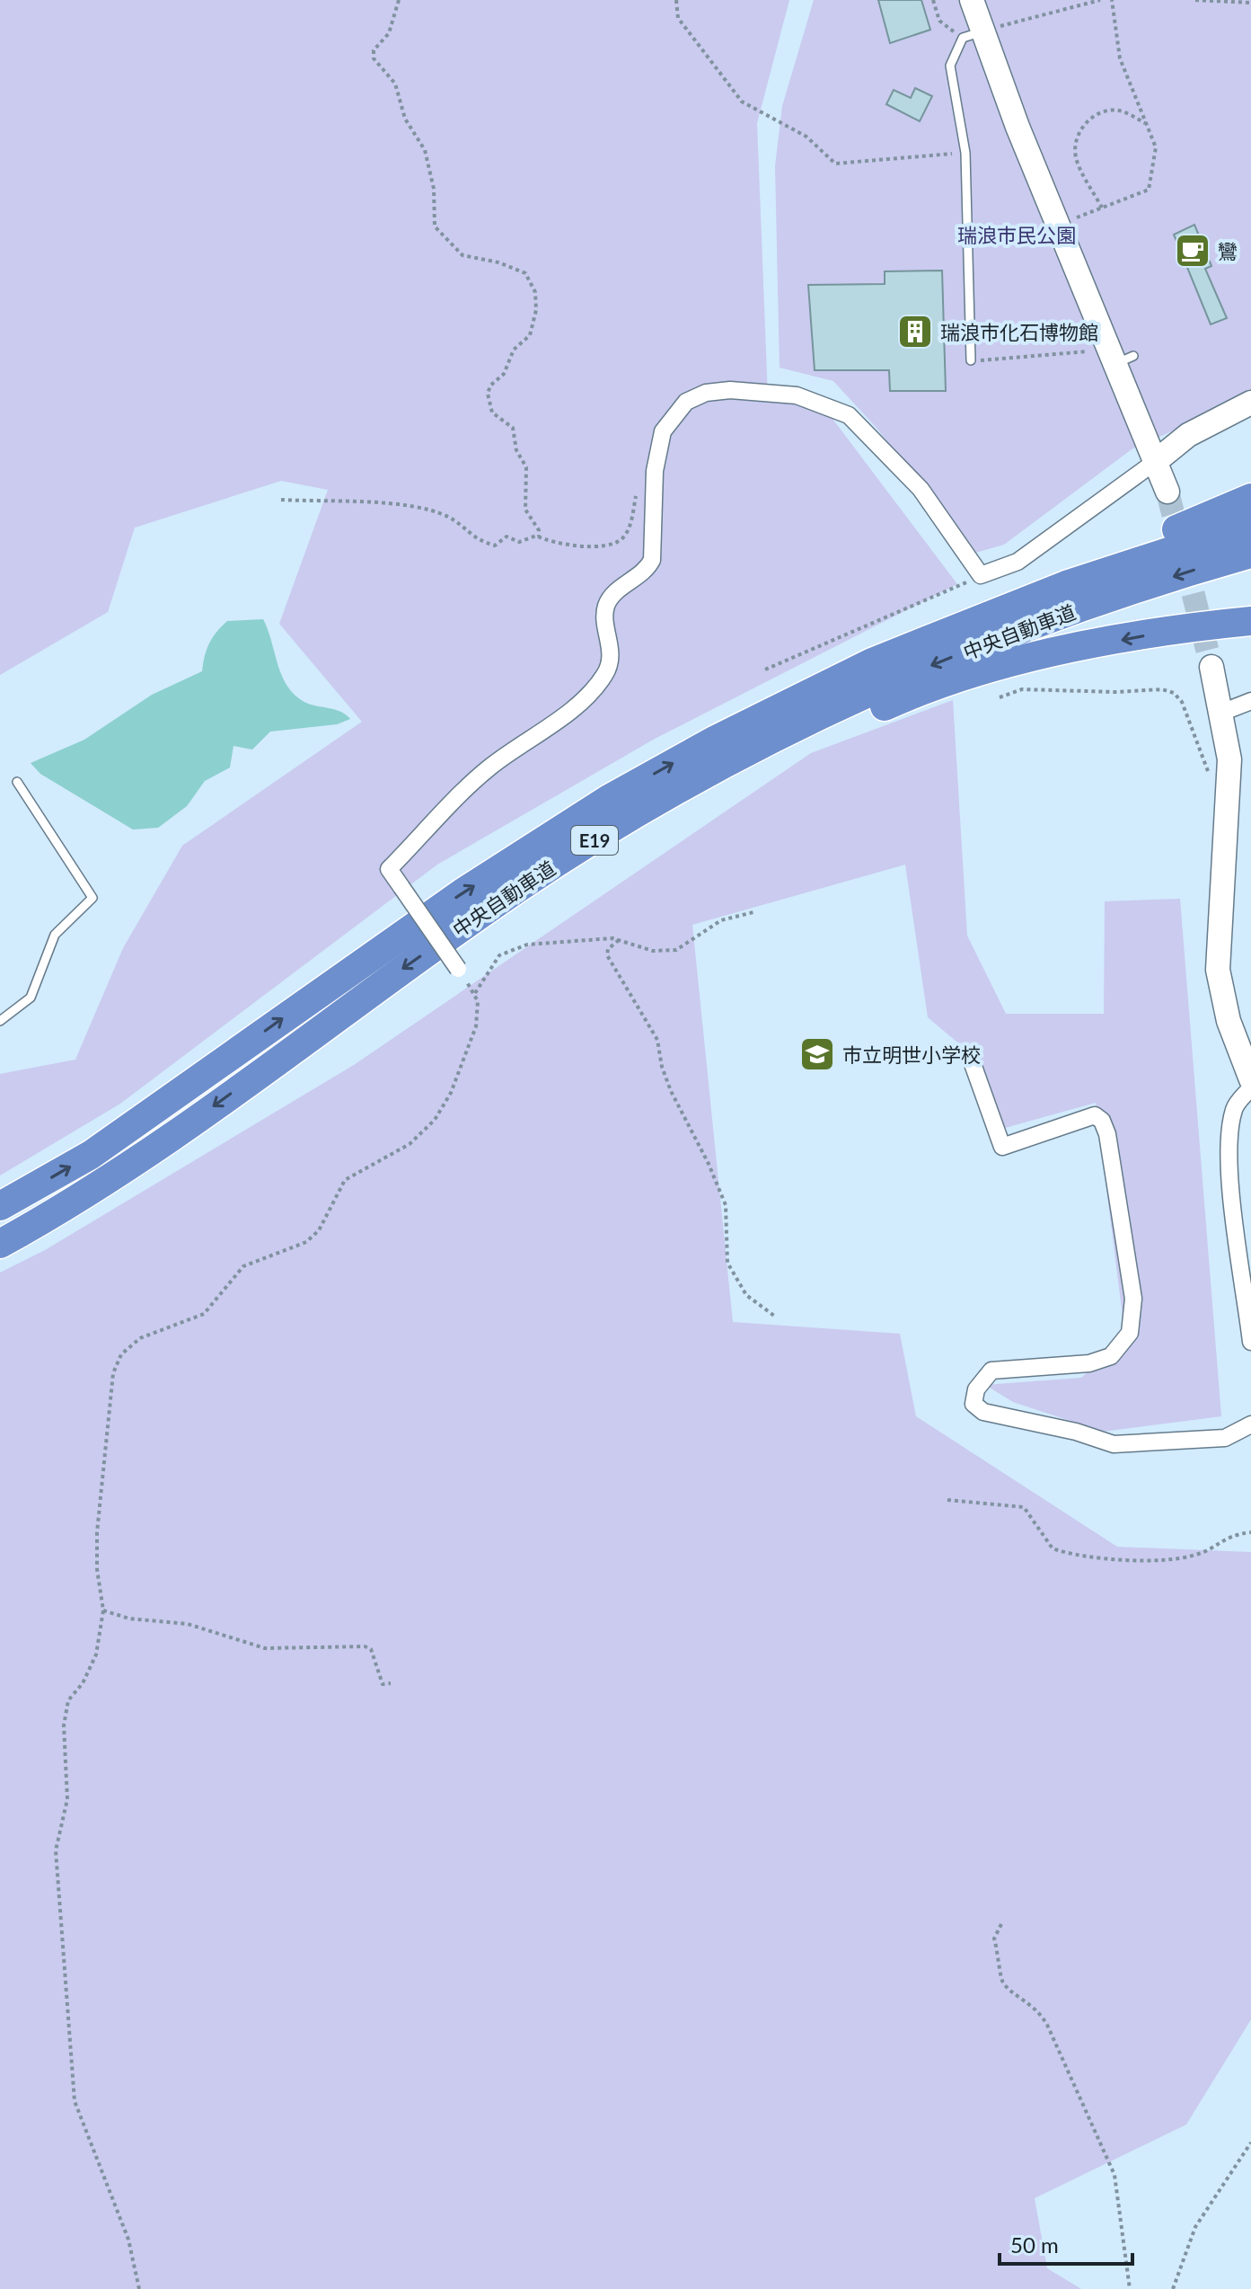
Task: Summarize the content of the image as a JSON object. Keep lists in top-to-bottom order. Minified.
{"streets":{"highway":["中央自動車道","E19"]},"parks":["瑞浪市民公園"],"places":{"cafe":["鸞"],"building":["瑞浪市化石博物館"],"school or university":["市立明世小学校"]},"scale_bar":"50 m"}
